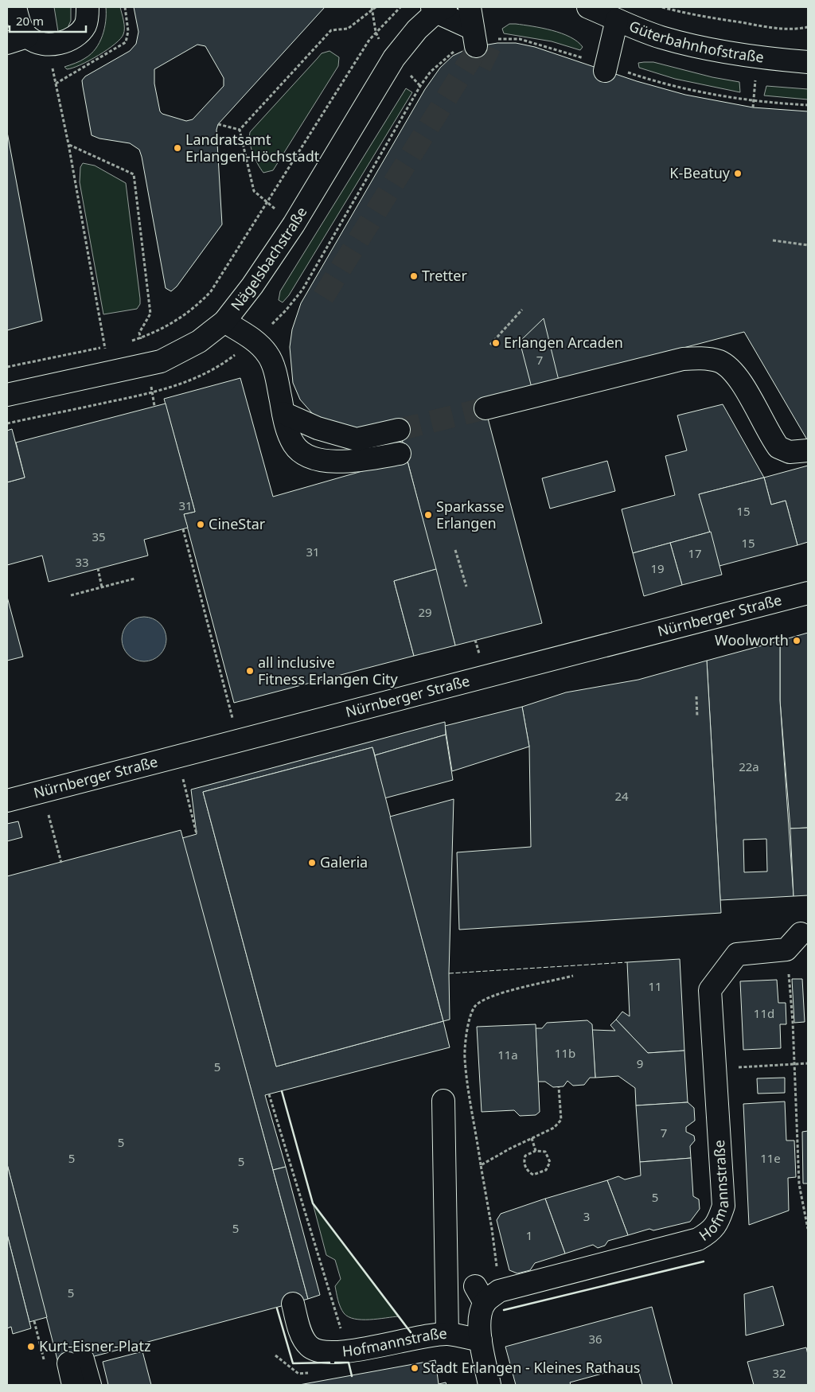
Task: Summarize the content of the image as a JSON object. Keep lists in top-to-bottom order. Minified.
{"streets":{"street":["Güterbahnhofstraße","Nägelsbachstraße","Nürnberger Straße","Hofmannstraße"]},"places":["Landratsamt Erlangen-Höchstadt","K-Beatuy","Tretter","Erlangen Arcaden","Sparkasse Erlangen","CineStar","Woolworth","all inclusive Fitness Erlangen City","Galeria","Kurt-Eisner-Platz","Stadt Erlangen - Kleines Rathaus"],"house_numbers":["7","31","15","35","15","31","17","33","19","29","22a","24","11","11d","11b","11a","9","5","7","5","5","11e","5","5","3","5","1","5","36","32"],"scale_bar":"20 m"}
